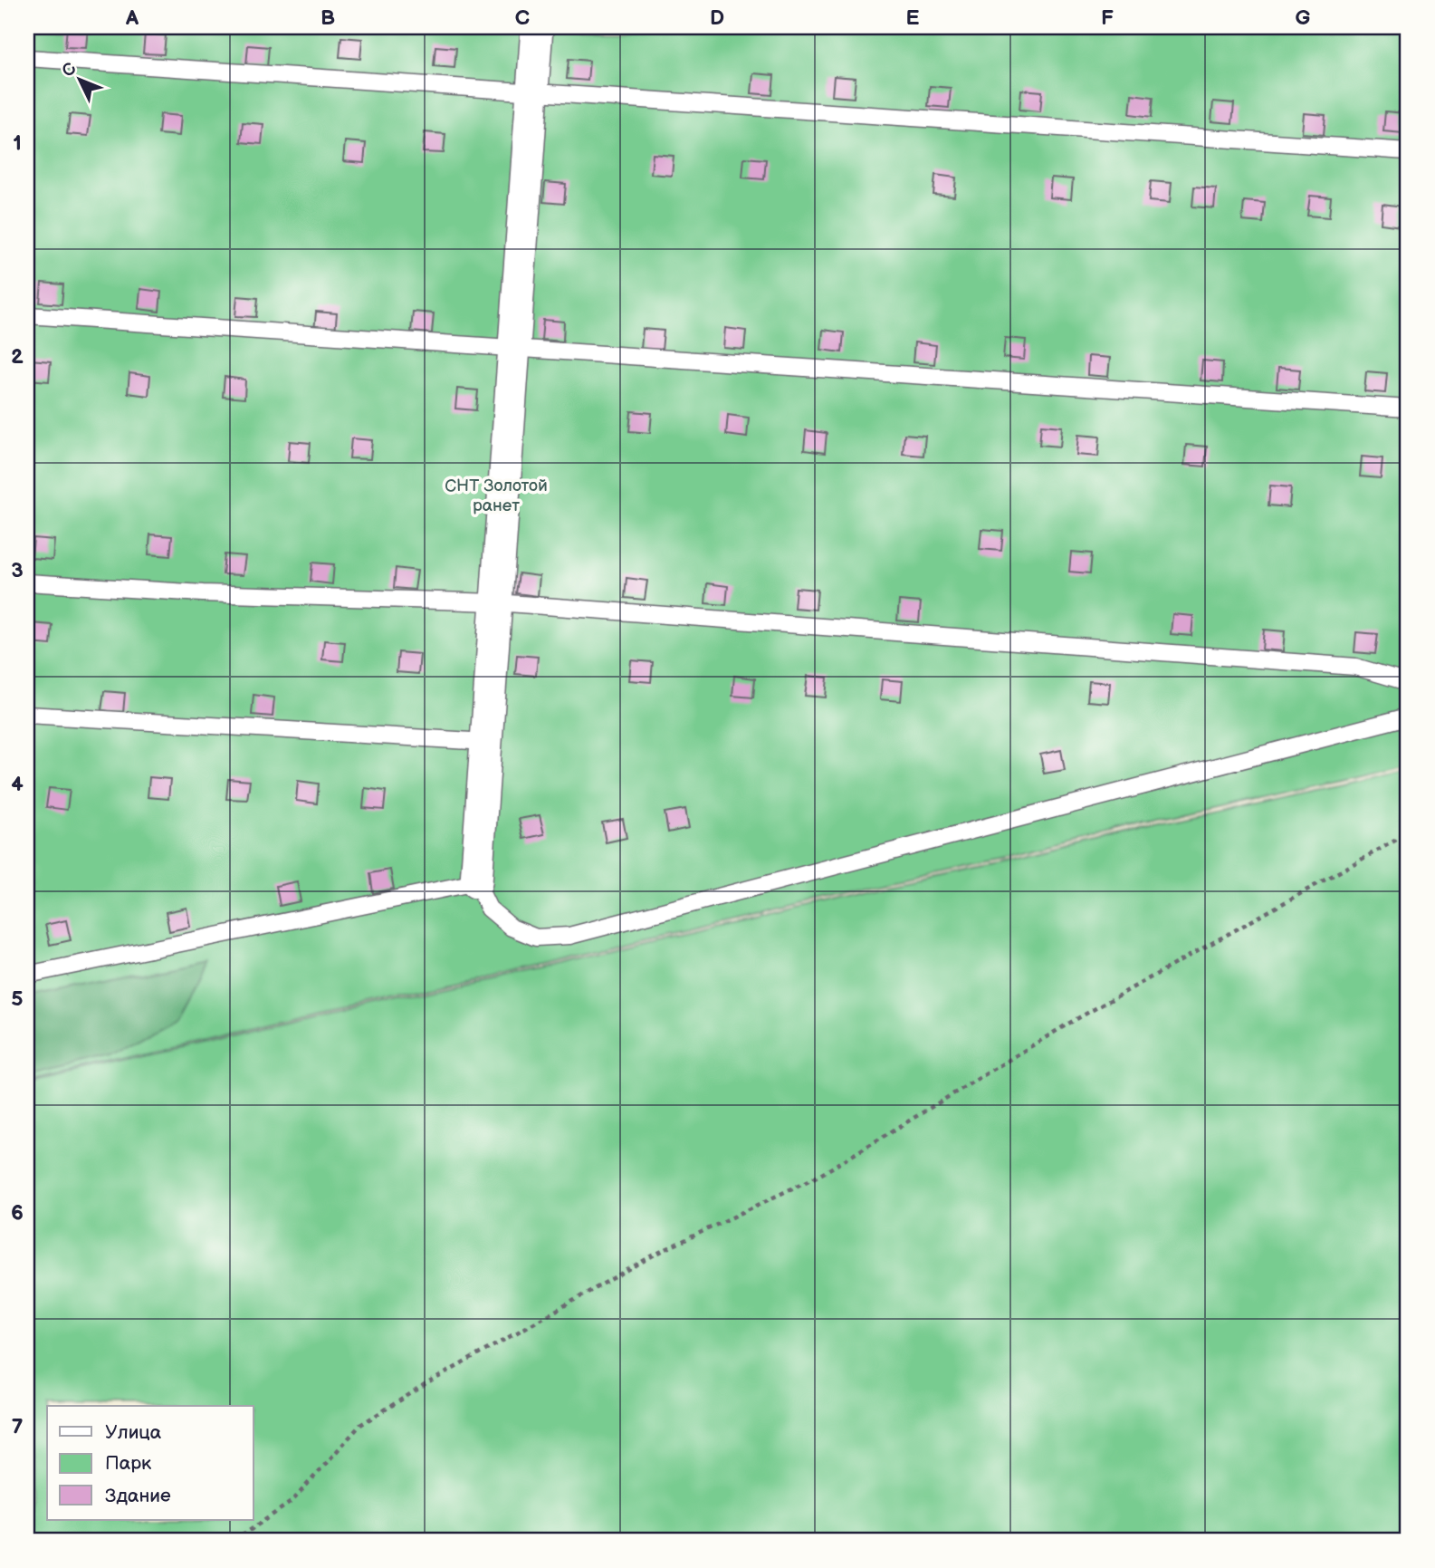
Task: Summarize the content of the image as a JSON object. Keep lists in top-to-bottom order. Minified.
{"parks":["СНТ Золотой ранет"],"legend":["Улица","Парк","Здание"],"north":"top left","grid":{"columns":["A","B","C","D","E","F","G"],"rows":["1","2","3","4","5","6","7"]}}
